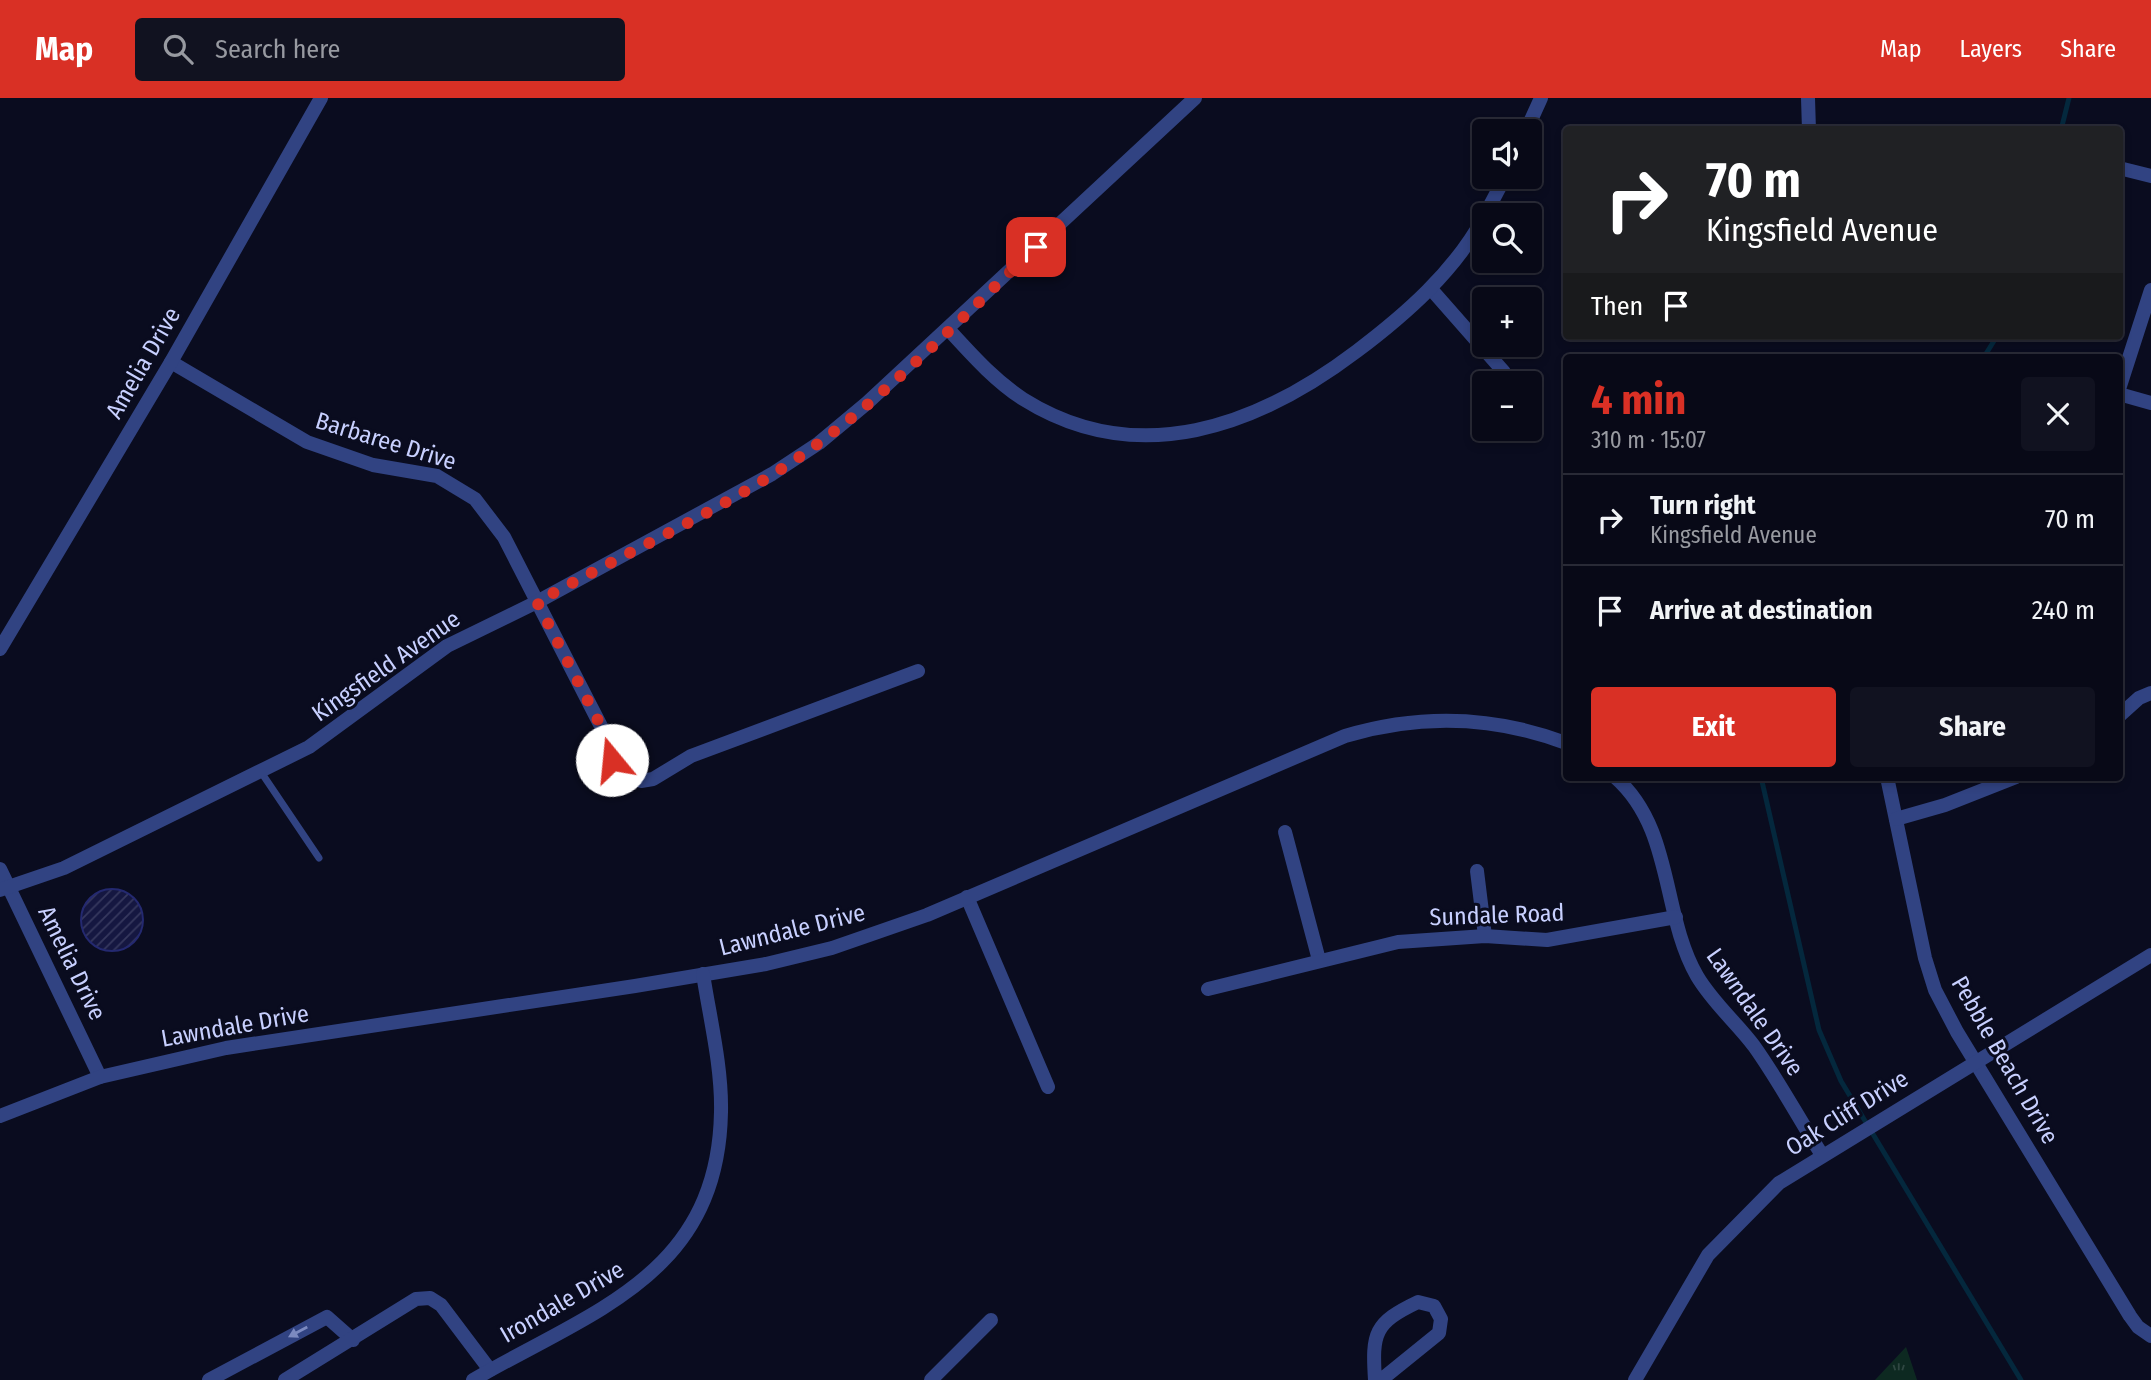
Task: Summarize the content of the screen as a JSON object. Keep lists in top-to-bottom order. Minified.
{"streets":{"street":["Amelia Drive","Barbaree Drive","Kingsfield Avenue","Sundale Road","Lawndale Drive","Pebble Beach Drive","Oak Cliff Drive","Irondale Drive"]},"crossings":[["Amelia Drive","Barbaree Drive"],["Amelia Drive","Kingsfield Avenue"],["Amelia Drive","Lawndale Drive"],["Barbaree Drive","Kingsfield Avenue"],["Sundale Road","Lawndale Drive"],["Lawndale Drive","Oak Cliff Drive"],["Lawndale Drive","Irondale Drive"],["Pebble Beach Drive","Oak Cliff Drive"]],"page":{"header":"Map","search":"Search here","nav":["Map","Layers","Share"],"map_buttons":["+","−"],"turn":["70 m","Kingsfield Avenue"],"then":"Then","heading":["4 min","310 m · 15:07"],"list":[{"name":"Turn right","note":"Kingsfield Avenue","value":"70 m"},{"name":"Arrive at destination","value":"240 m"}],"buttons":["Exit","Share"]}}
